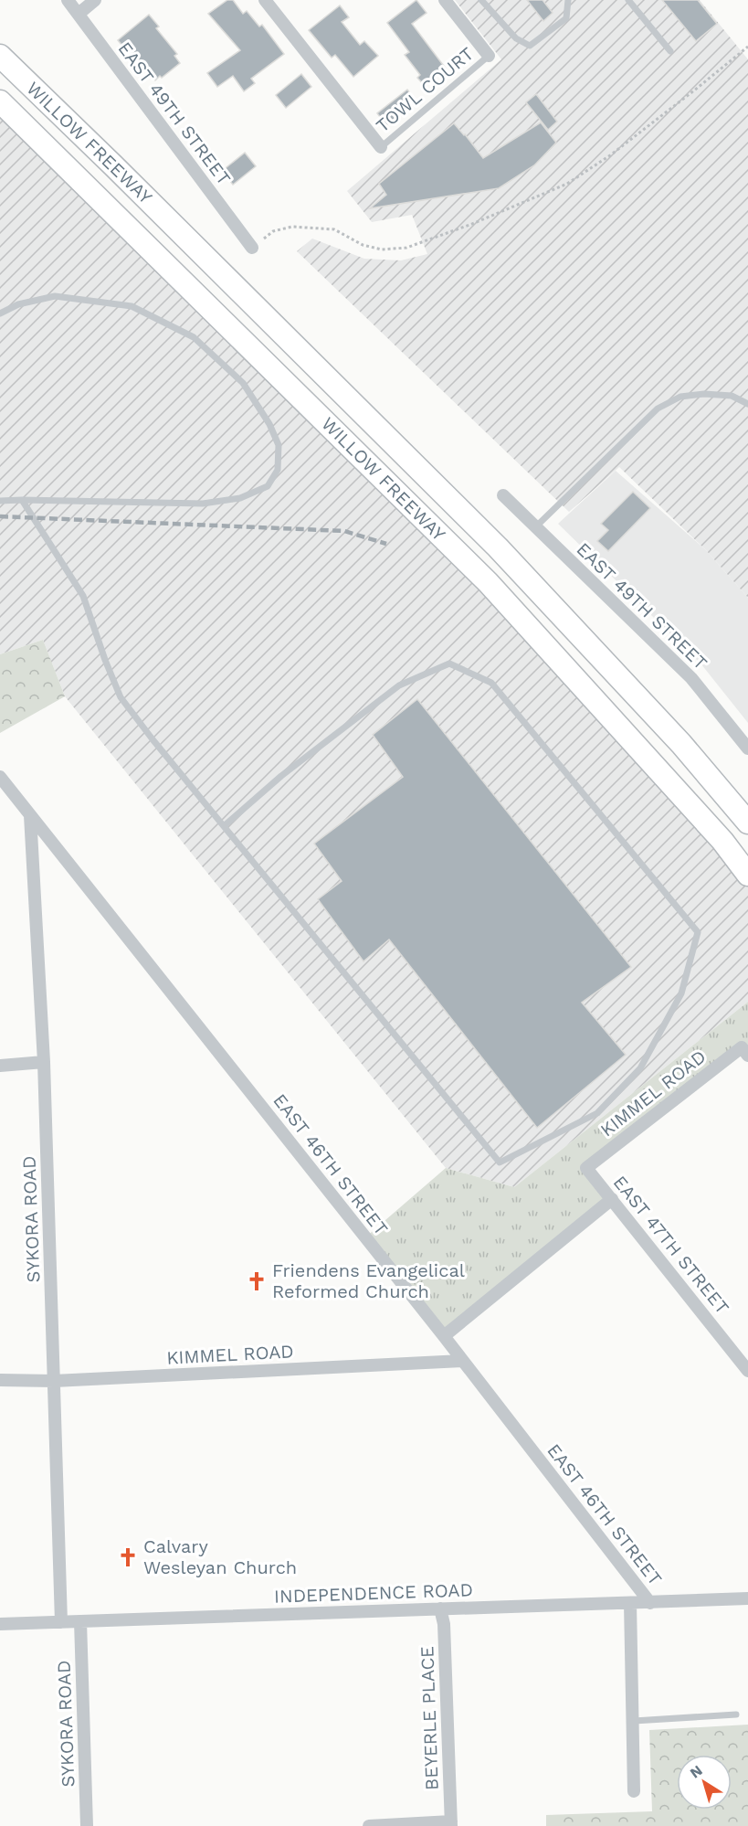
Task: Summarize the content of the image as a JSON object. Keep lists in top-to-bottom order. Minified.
{"streets":{"highway":["WILLOW FREEWAY"],"street":["EAST 49TH STREET","KIMMEL ROAD","EAST 46TH STREET","SYKORA ROAD","EAST 47TH STREET","INDEPENDENCE ROAD","BEYERLE PLACE"],"lane":["TOWL COURT"]},"crossings":[["KIMMEL ROAD","EAST 46TH STREET"],["KIMMEL ROAD","SYKORA ROAD"],["KIMMEL ROAD","EAST 47TH STREET"],["EAST 46TH STREET","SYKORA ROAD"],["EAST 46TH STREET","INDEPENDENCE ROAD"],["SYKORA ROAD","INDEPENDENCE ROAD"],["INDEPENDENCE ROAD","BEYERLE PLACE"]],"places":{"church":["Friendens Evangelical Reformed Church","Calvary Wesleyan Church"]},"north":"top left"}
